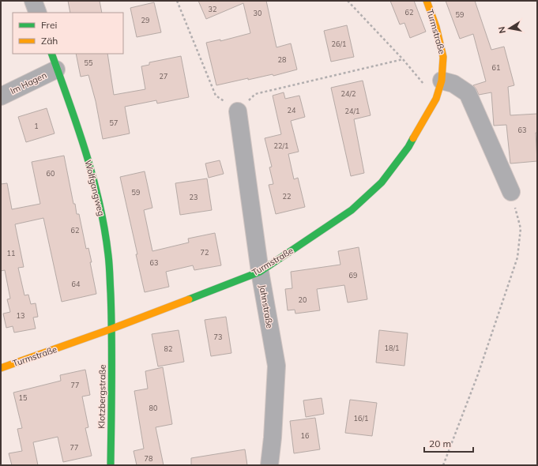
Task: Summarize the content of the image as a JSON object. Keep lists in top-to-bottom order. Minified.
{"streets":{"street":["Turmstraße","Im Hagen","Wolfgangweg","Jahnstraße","Klotzbergstraße"]},"crossings":[["Turmstraße","Wolfgangweg"],["Turmstraße","Jahnstraße"],["Turmstraße","Klotzbergstraße"],["Im Hagen","Wolfgangweg"],["Wolfgangweg","Klotzbergstraße"]],"house_numbers":["32","62","30","59","29","26/1","28","55","61","27","24/2","24","24/1","57","1","63","22/1","60","59","22","23","62","72","11","63","69","64","20","13","73","18/1","82","77","15","80","16/1","16","77","78"],"legend":["Frei","Zäh"],"scale_bar":"20 m","north":"left"}
